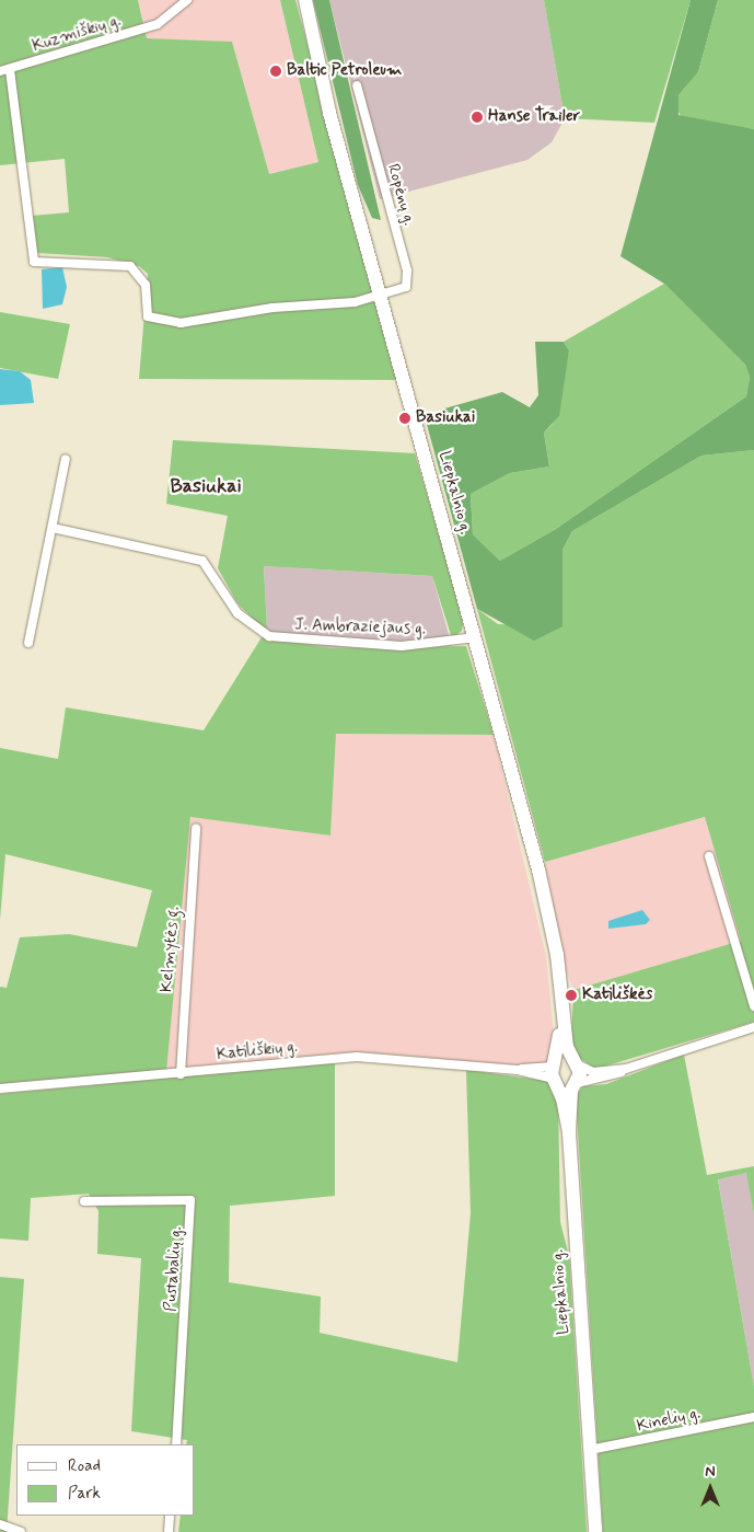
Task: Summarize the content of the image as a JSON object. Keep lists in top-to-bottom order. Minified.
{"streets":{"highway":["Liepkalnio g."],"street":["Kuzmiškių g.","Ropėnų g.","J. Ambraziejaus g.","Kelmytės g.","Katiliškių g.","Pustabalių g.","Kinelių g."]},"crossings":[["Ropėnų g.","Liepkalnio g."],["Liepkalnio g.","J. Ambraziejaus g."],["Liepkalnio g.","Katiliškių g."],["Liepkalnio g.","Kinelių g."],["Kelmytės g.","Katiliškių g."]],"districts":["Basiukai"],"places":["Baltic Petroleum","Hanse Trailer","Basiukai","Katiliškės"],"legend":["Road","Park"],"north":"top"}
